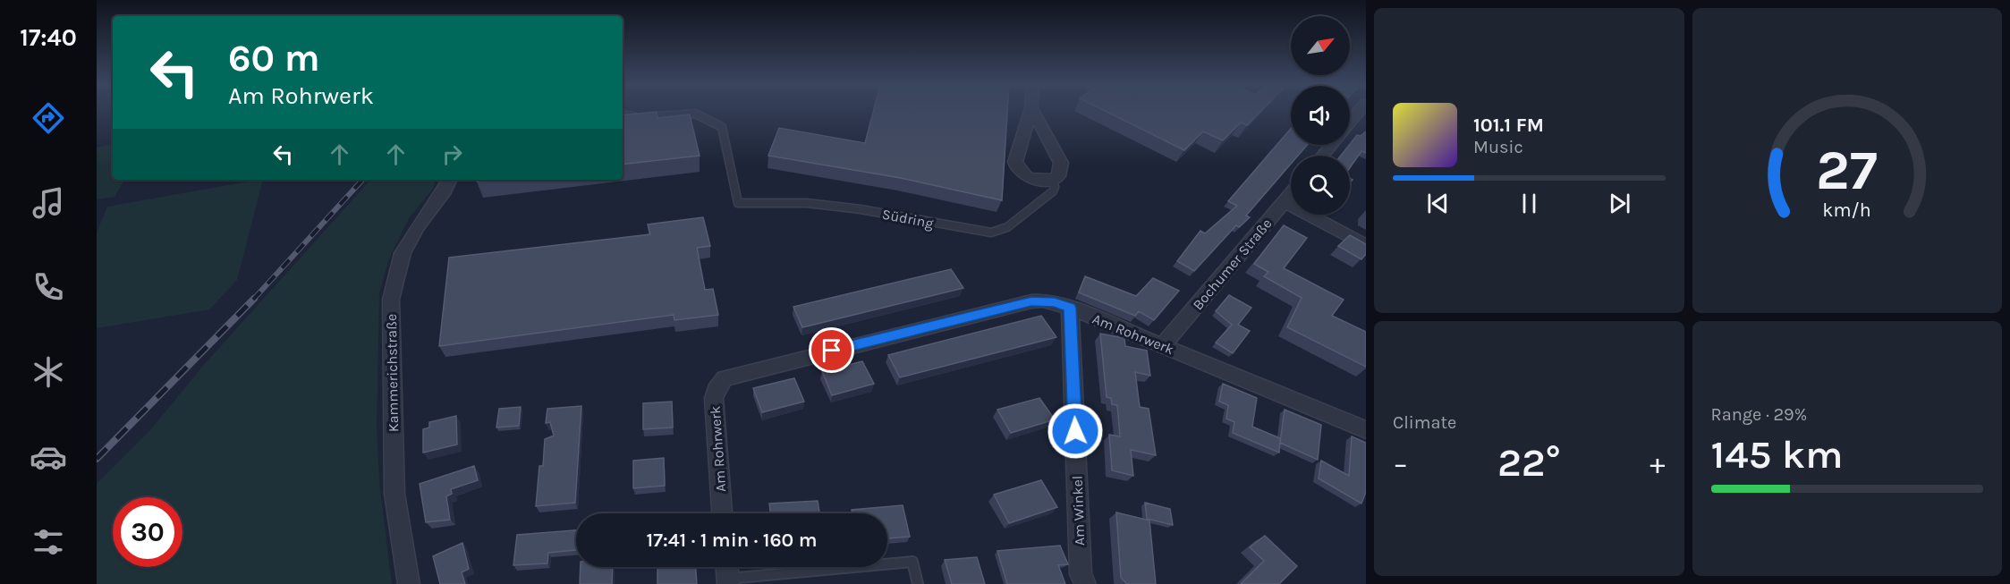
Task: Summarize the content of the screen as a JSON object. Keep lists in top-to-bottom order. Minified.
{"streets":{"street":["Südring","Bochumer Straße","Am Rohrwerk","Kammerichstraße","Am Winkel"]},"crossings":[["Bochumer Straße","Am Rohrwerk"],["Am Rohrwerk","Am Winkel"]],"north":"top right","page":{"tabs":"17:40","turn":["60 m","Am Rohrwerk"],"song":["101.1 FM","Music"],"tile":["Climate",["Range · 29%","145 km"]],"heat":["−","22°","+"],"limit":"30","trip":"17:41 · 1 min · 160 m","gauge":["27","km/h"]}}
